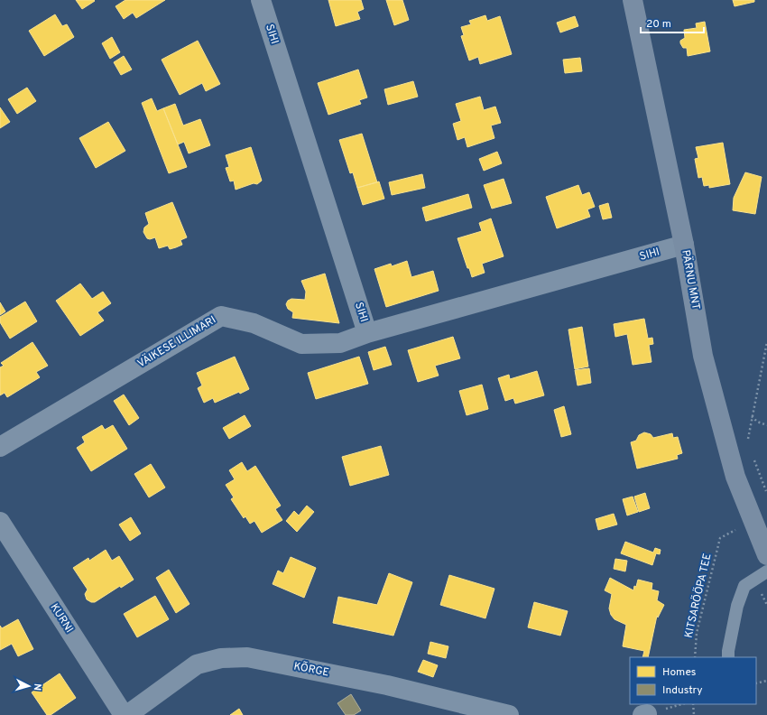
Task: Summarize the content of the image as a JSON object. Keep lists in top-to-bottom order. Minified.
{"streets":{"main road":["PÄRNU MNT"],"street":["SIHI","VÄIKESE ILLIMARI","KURNI","KÕRGE"],"path":["KITSARÖÖPA TEE"]},"crossings":[["SIHI","PÄRNU MNT"],["SIHI","VÄIKESE ILLIMARI"]],"legend":["Homes","Industry"],"scale_bar":"20 m","north":"right"}
